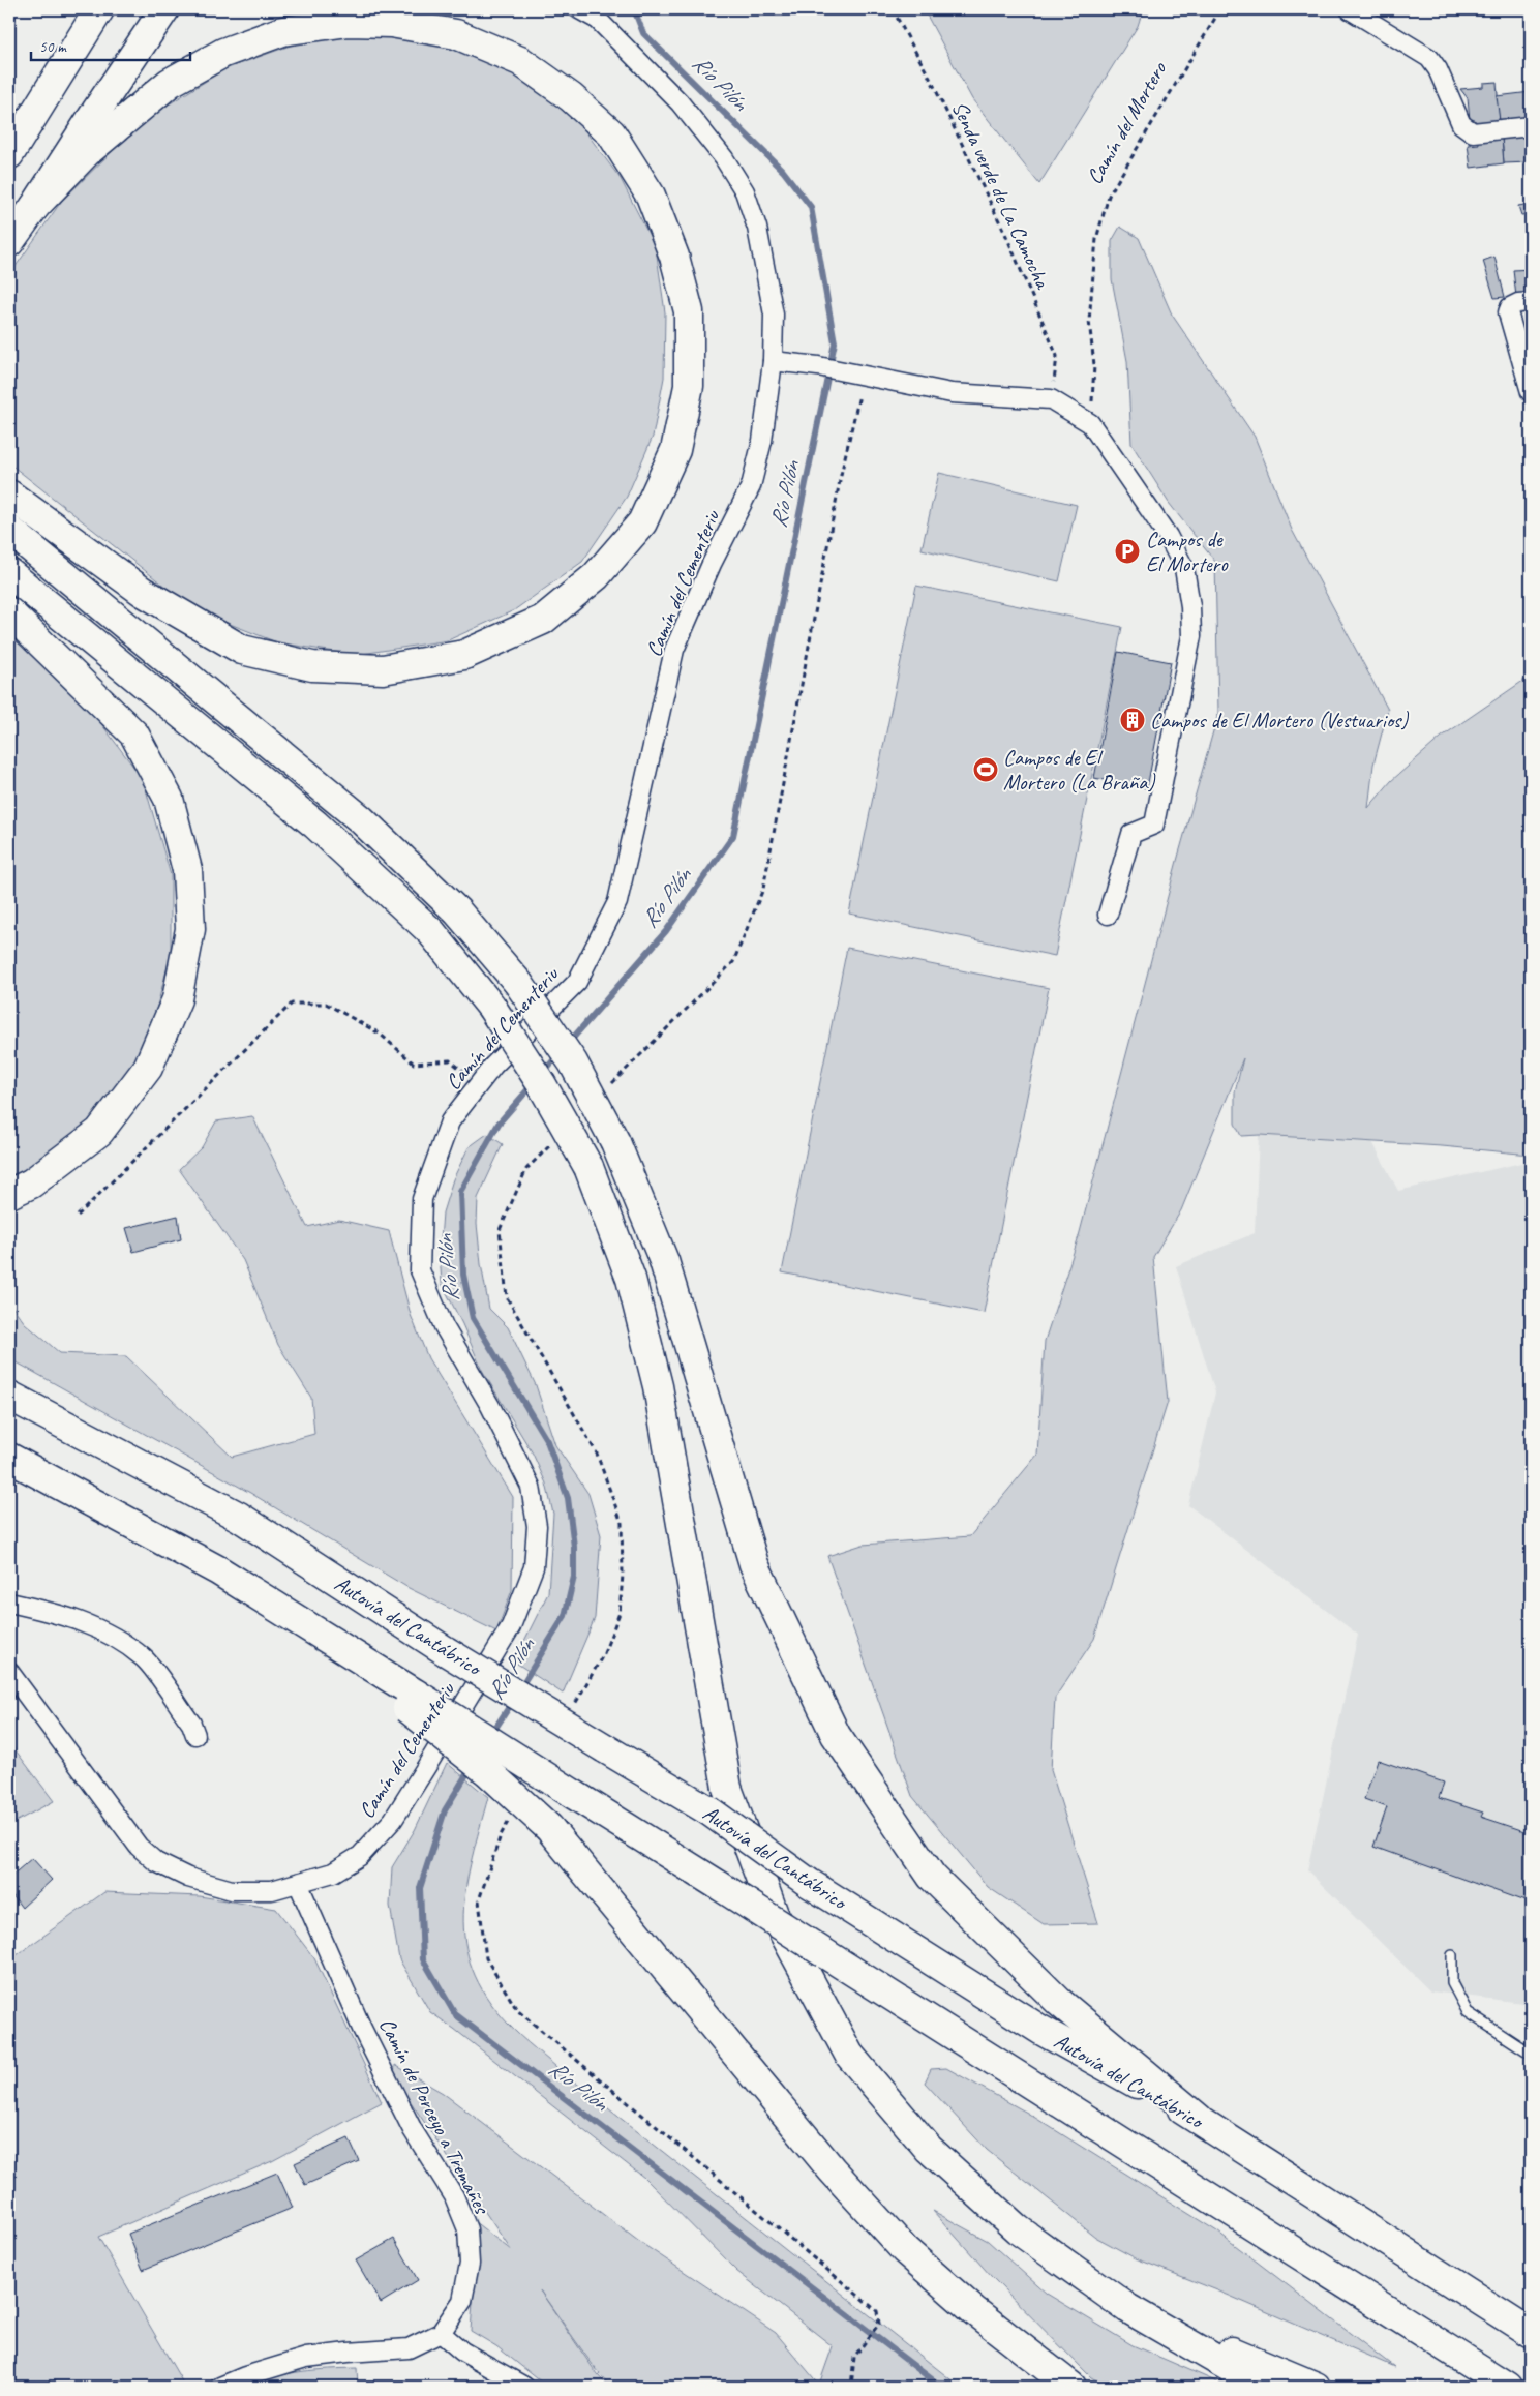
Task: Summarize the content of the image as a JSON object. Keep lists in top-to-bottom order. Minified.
{"streets":{"highway":["Autovía del Cantábrico"],"street":["Camín del Cementeriu","Camín de Porceyo a Tremañes"],"path":["Camín del Mortero","Senda verde de La Camocha"]},"crossings":[["Camín del Cementeriu","Camín de Porceyo a Tremañes"]],"water":["Río Pilón"],"places":{"parking":["Campos de El Mortero"],"building":["Campos de El Mortero (Vestuarios)"],"sports":["Campos de El Mortero (La Braña)"]},"scale_bar":"50 m"}
